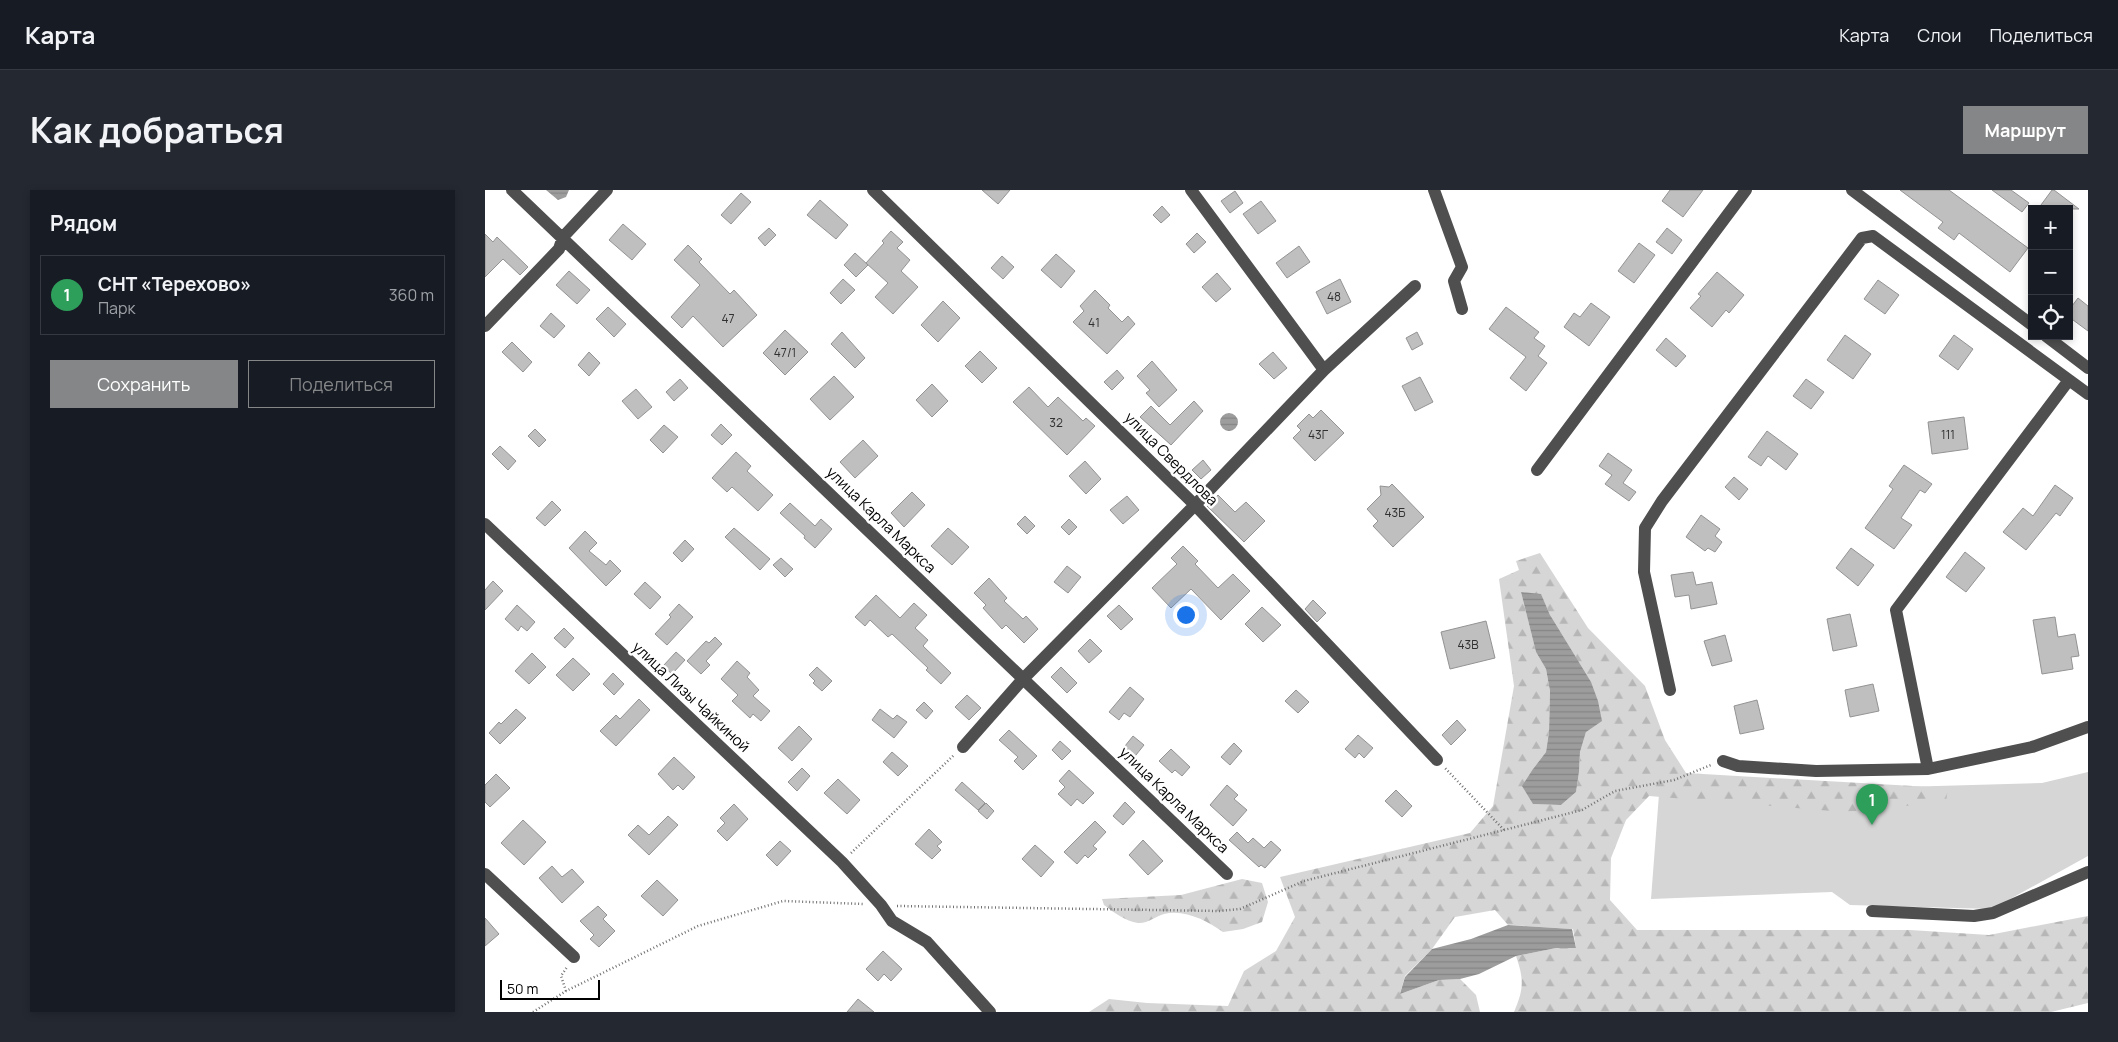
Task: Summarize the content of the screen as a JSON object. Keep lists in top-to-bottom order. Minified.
{"streets":{"street":["улица Свердлова","улица Карла Маркса","улица Лизы Чайкиной"]},"house_numbers":["48","47","41","47/1","32","43Г","111","43Б","43В"],"scale_bar":"50 m","page":{"header":"Карта","nav":["Карта","Слои","Поделиться"],"title":"Как добраться","buttons":["Маршрут",["Сохранить","Поделиться"]],"heading":"Рядом","map_buttons":["+","−"],"list":[{"mark":"1","name":"СНТ «Терехово»","note":"Парк","value":"360 m"}],"pins":"1","scale":"50 m"}}
